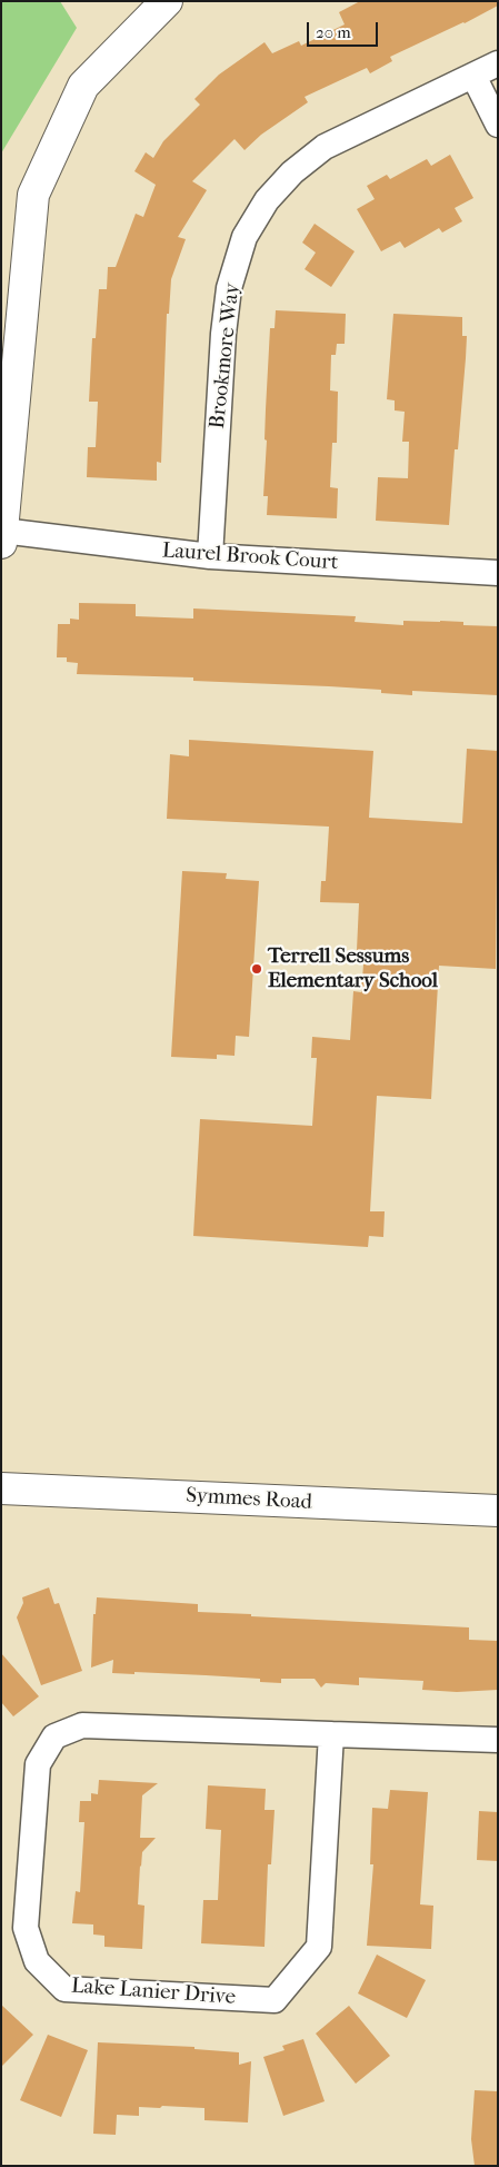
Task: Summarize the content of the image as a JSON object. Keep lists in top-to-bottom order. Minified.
{"streets":{"street":["Brookmore Way","Laurel Brook Court","Symmes Road","Lake Lanier Drive"]},"crossings":[["Brookmore Way","Laurel Brook Court"]],"places":["Terrell Sessums Elementary School"],"scale_bar":"20 m"}
